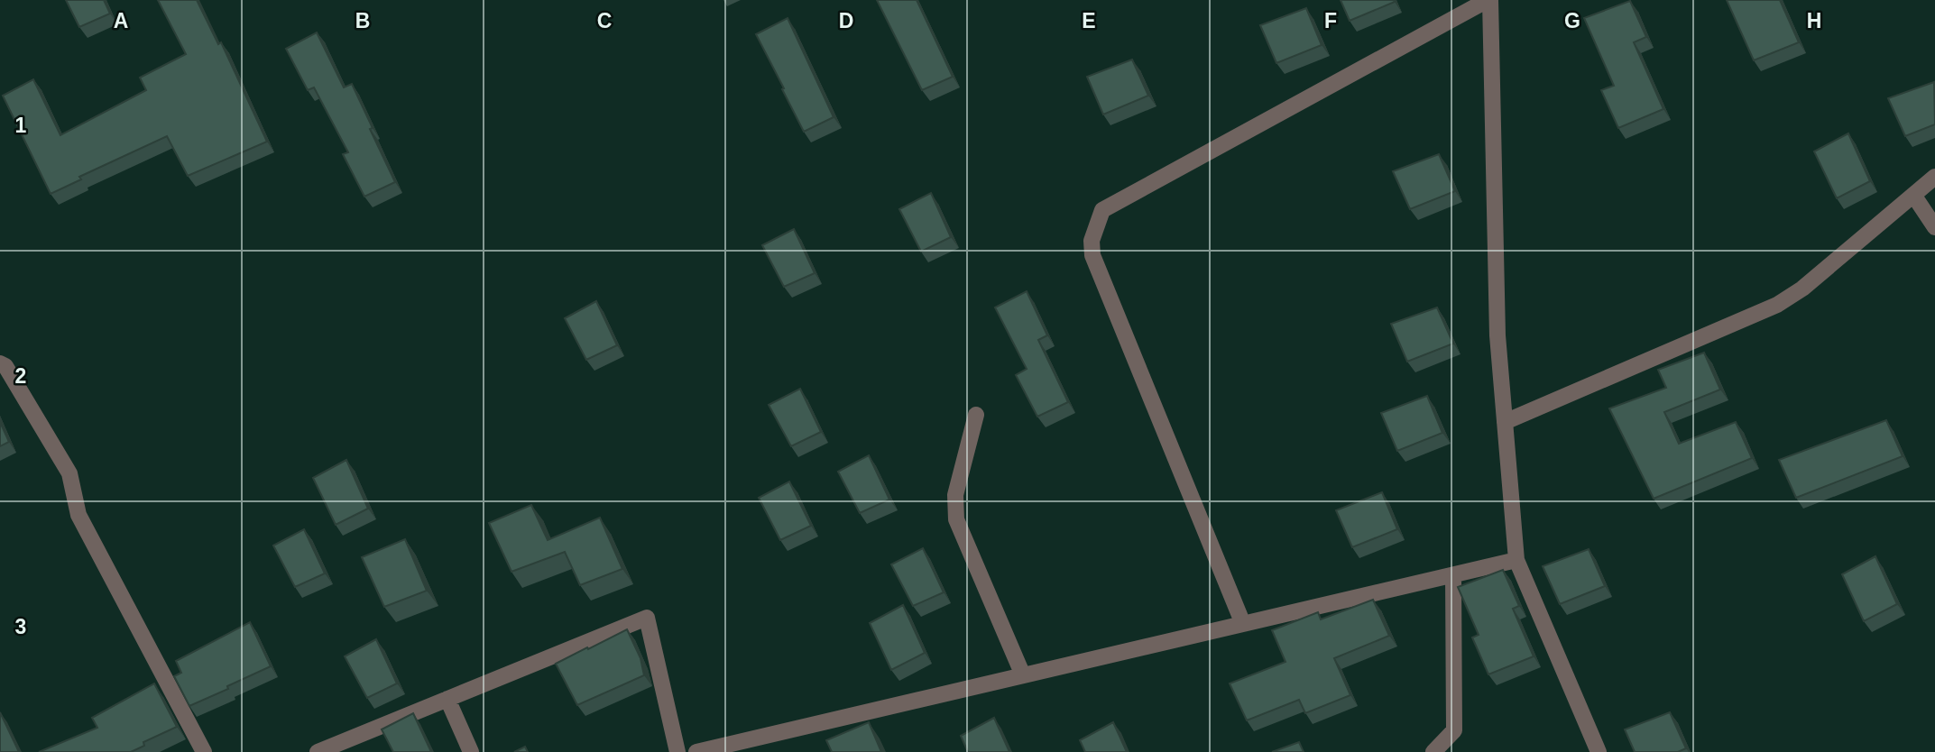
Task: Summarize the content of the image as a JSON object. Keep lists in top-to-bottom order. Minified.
{"grid":{"columns":["A","B","C","D","E","F","G","H"],"rows":["1","2","3"]}}
